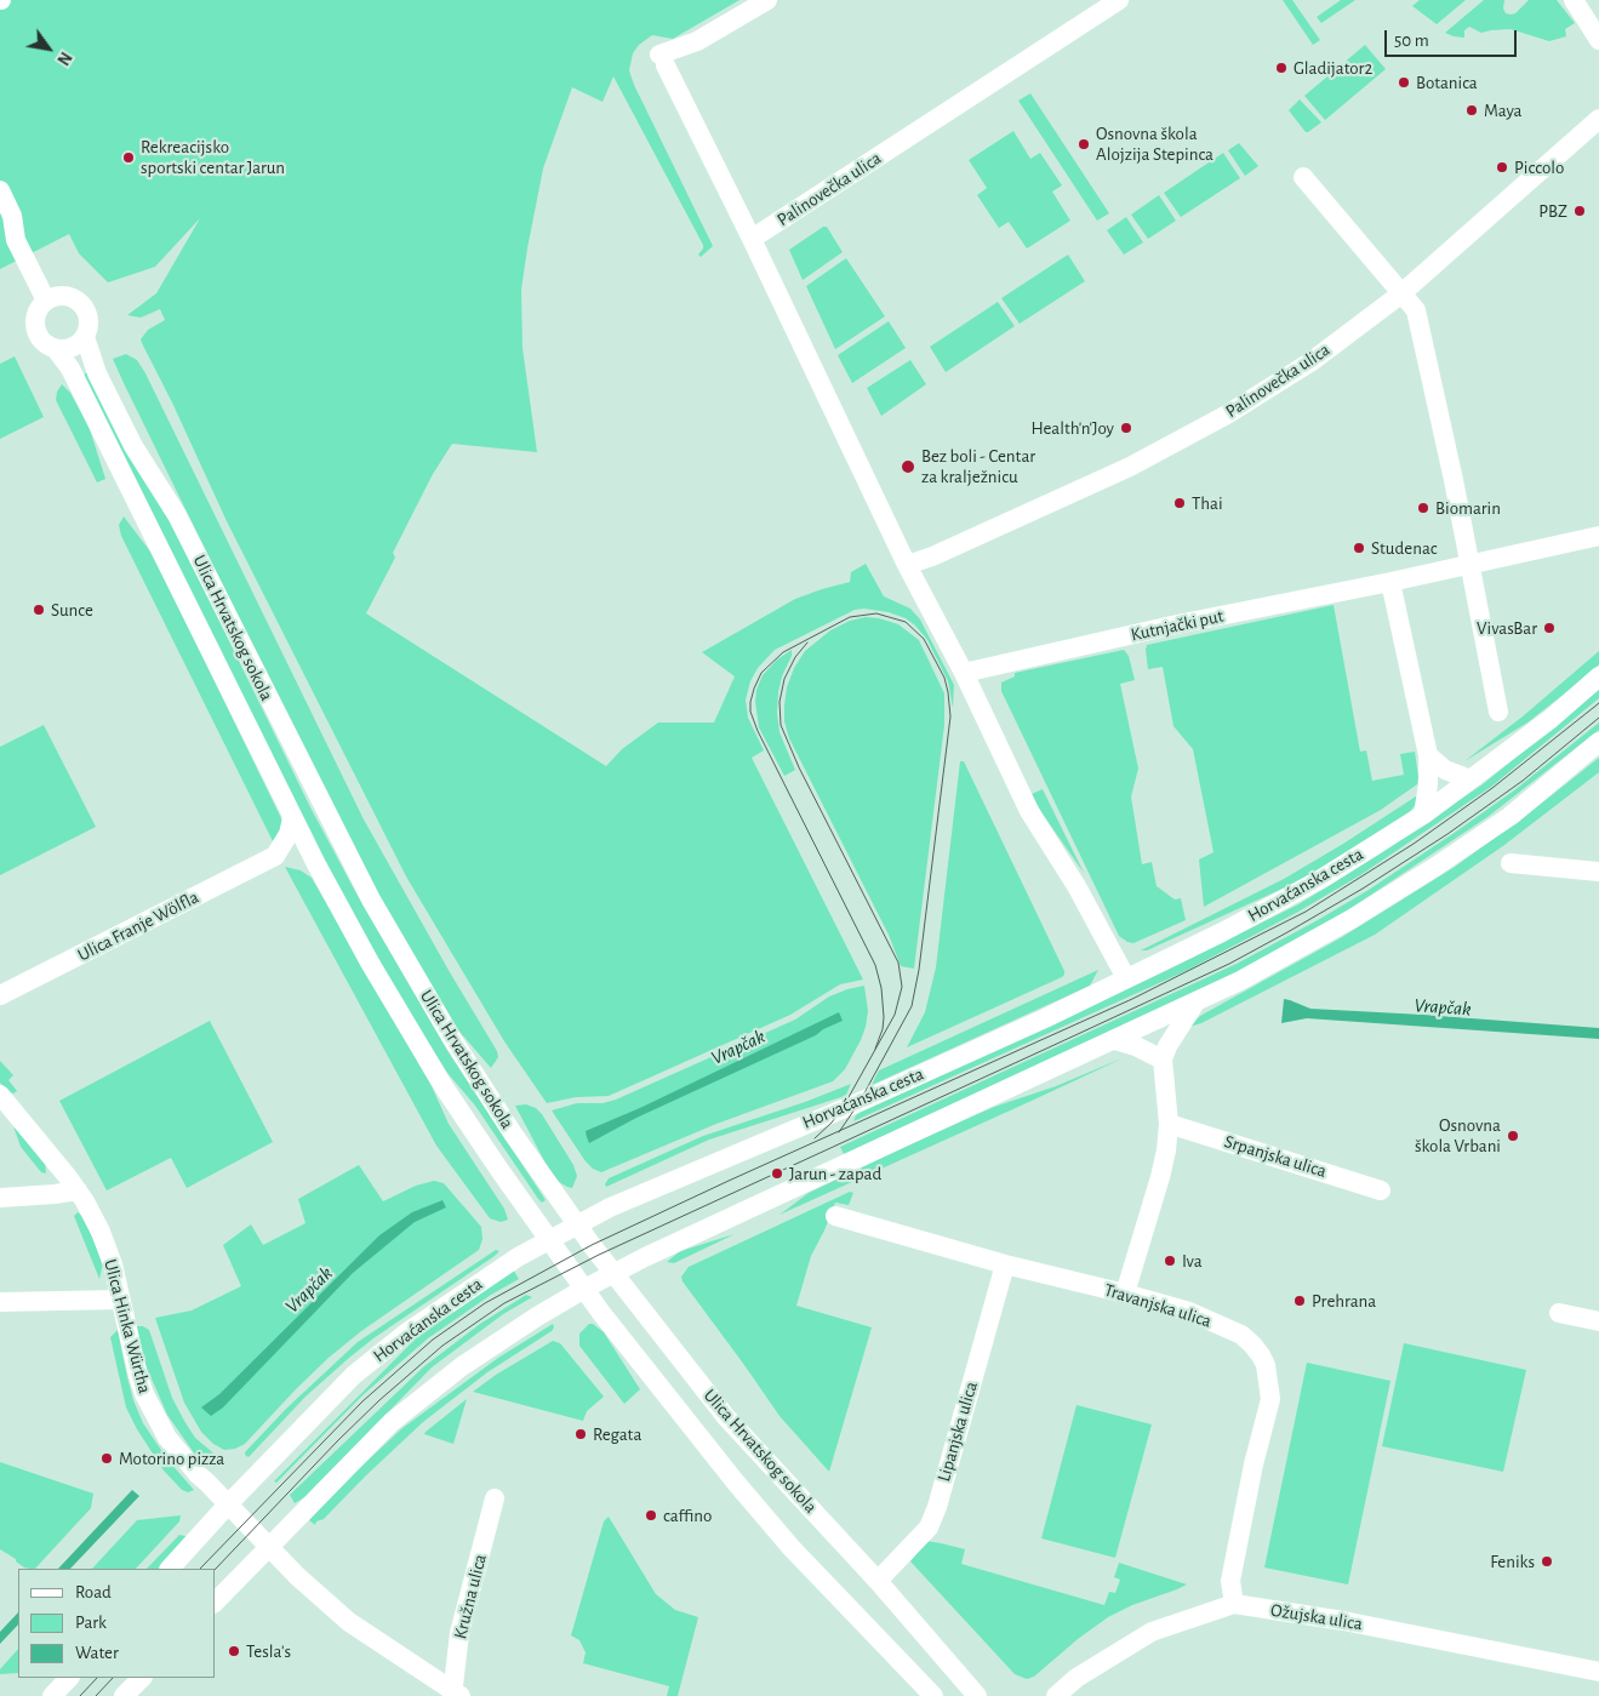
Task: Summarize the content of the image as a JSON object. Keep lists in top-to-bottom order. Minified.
{"streets":{"street":["Palinovečka ulica","Kutnjački put","Ulica Hrvatskog sokola","Horvaćanska cesta","Ulica Franje Wölfla","Srpanjska ulica","Travanjska ulica","Ulica Hinka Würtha","Lipanjska ulica","Kružna ulica","Ožujska ulica"]},"crossings":[["Ulica Hrvatskog sokola","Horvaćanska cesta"],["Ulica Hrvatskog sokola","Lipanjska ulica"],["Horvaćanska cesta","Ulica Hinka Würtha"],["Travanjska ulica","Lipanjska ulica"],["Travanjska ulica","Ožujska ulica"],["Ulica Hinka Würtha","Kružna ulica"]],"water":["Vrapčak"],"places":["Gladijator2","Botanica","Maya","Osnovna škola Alojzija Stepinca","Rekreacijsko sportski centar Jarun","Piccolo","PBZ","Health'n'Joy","Bez boli - Centar za kralježnicu","Thai","Biomarin","Studenac","Sunce","VivasBar","Osnovna škola Vrbani","Jarun - zapad","Iva","Prehrana","Regata","Motorino pizza","caffino","Feniks","Tesla's"],"legend":["Road","Park","Water"],"scale_bar":"50 m","north":"bottom right"}
